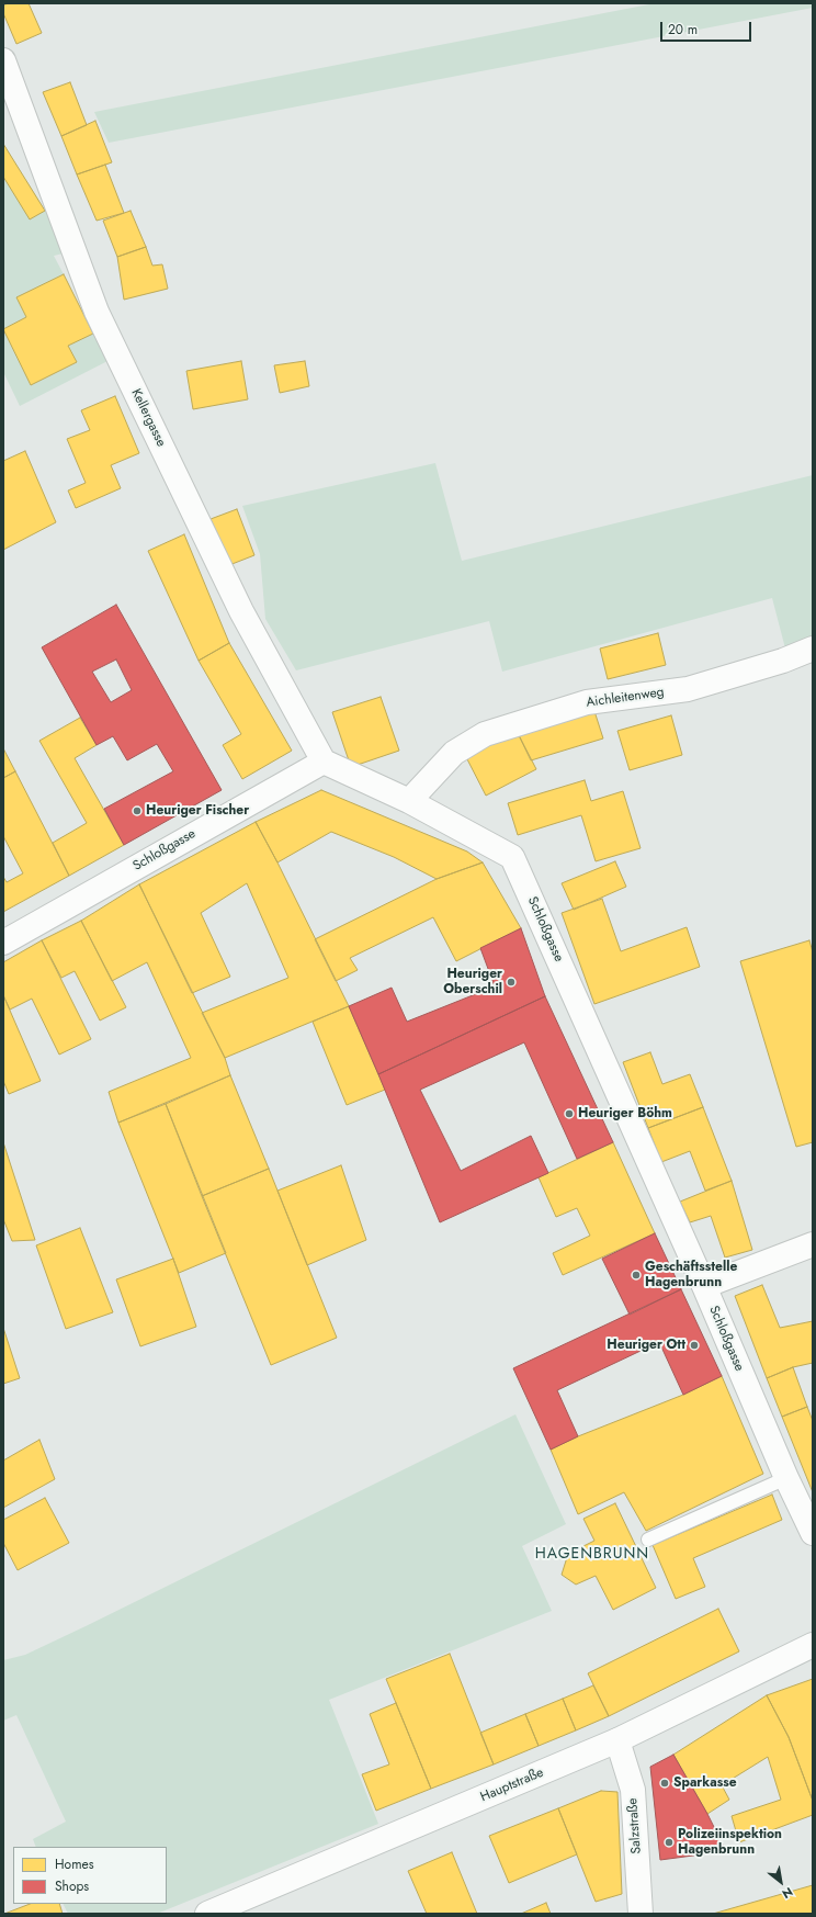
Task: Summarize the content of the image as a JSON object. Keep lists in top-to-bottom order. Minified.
{"streets":{"street":["Kellergasse","Aichleitenweg","Schloßgasse","Hauptstraße","Salzstraße"]},"crossings":[["Kellergasse","Schloßgasse"],["Aichleitenweg","Schloßgasse"],["Hauptstraße","Salzstraße"]],"districts":["HAGENBRUNN"],"places":["Heuriger Fischer","Heuriger Oberschil","Heuriger Böhm","Geschäftsstelle Hagenbrunn","Heuriger Ott","Sparkasse","Polizeiinspektion Hagenbrunn"],"legend":["Homes","Shops"],"scale_bar":"20 m","north":"bottom right"}
